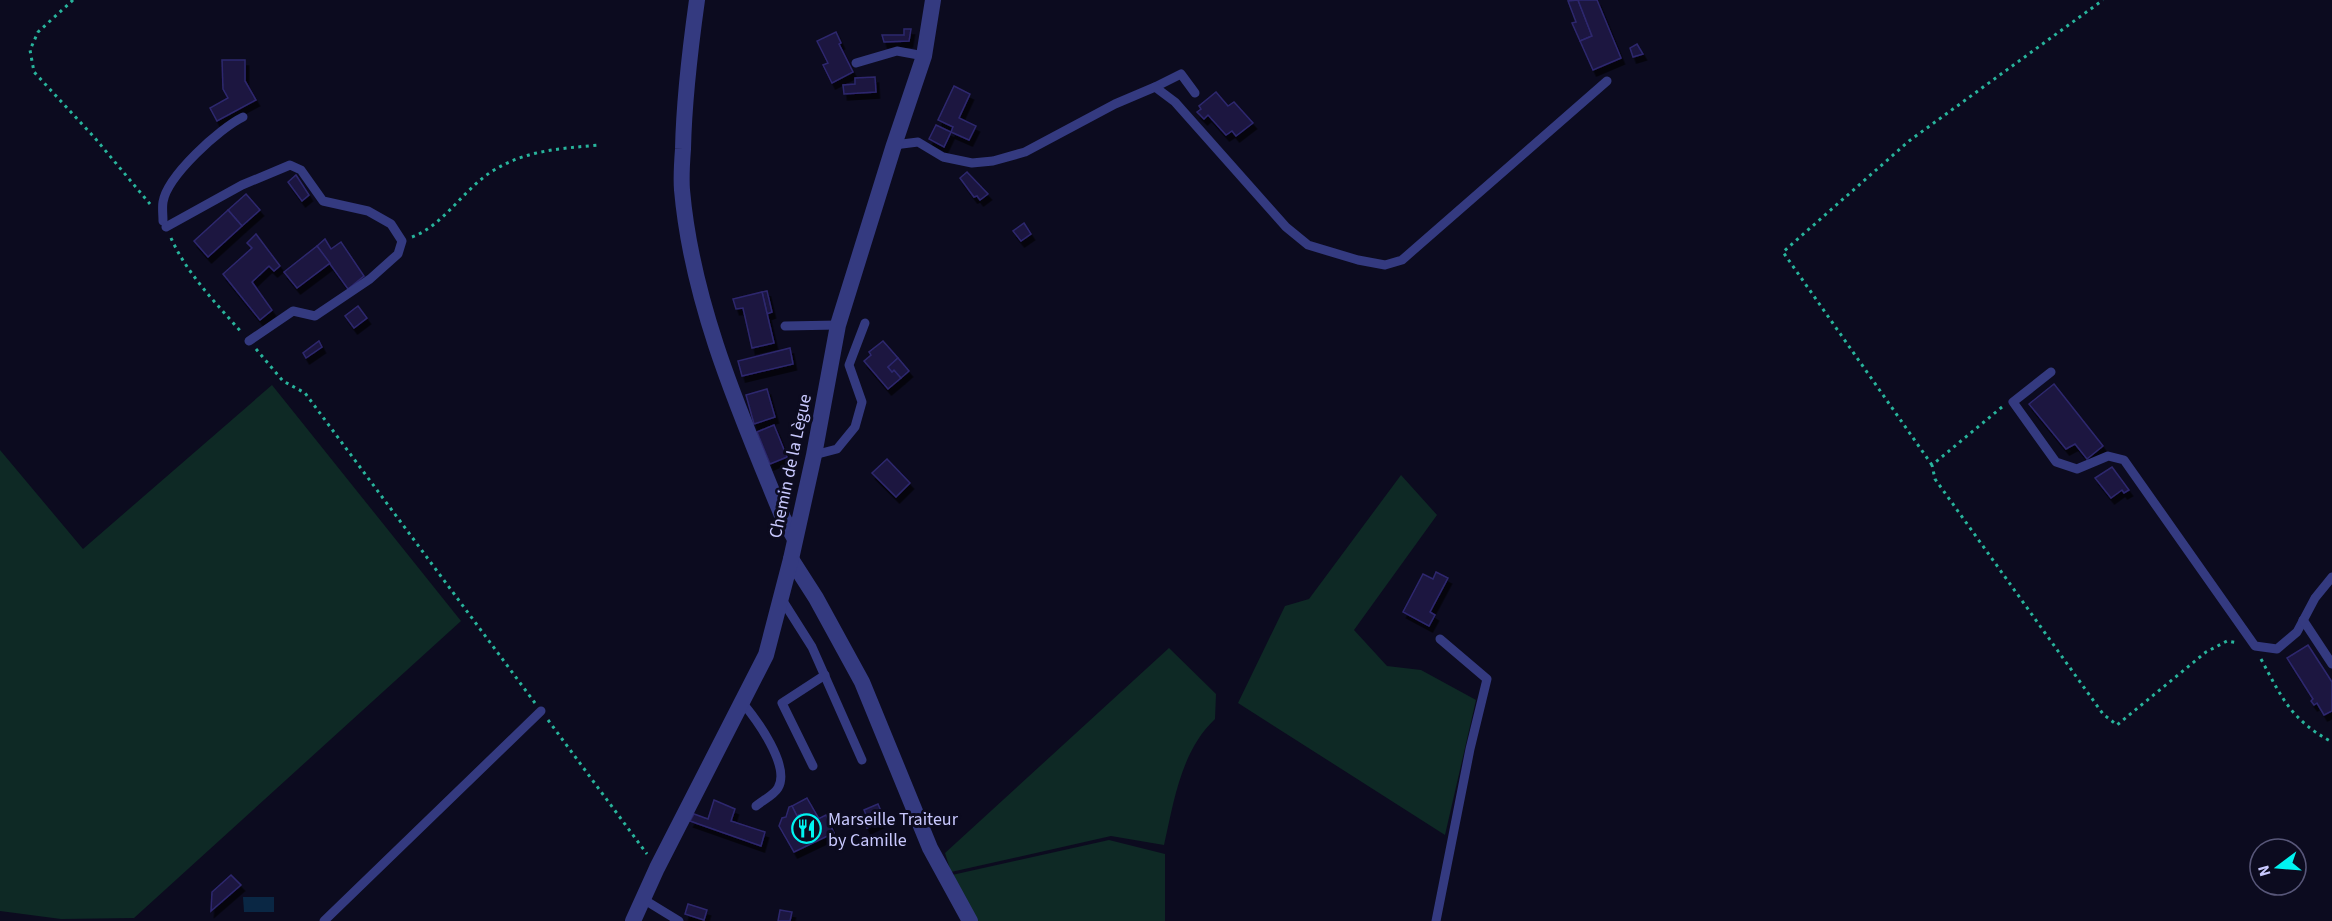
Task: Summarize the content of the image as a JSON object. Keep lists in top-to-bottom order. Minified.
{"streets":{"street":["Chemin de la Lègue"]},"places":{"restaurant":["Marseille Traiteur by Camille"]},"north":"left"}
